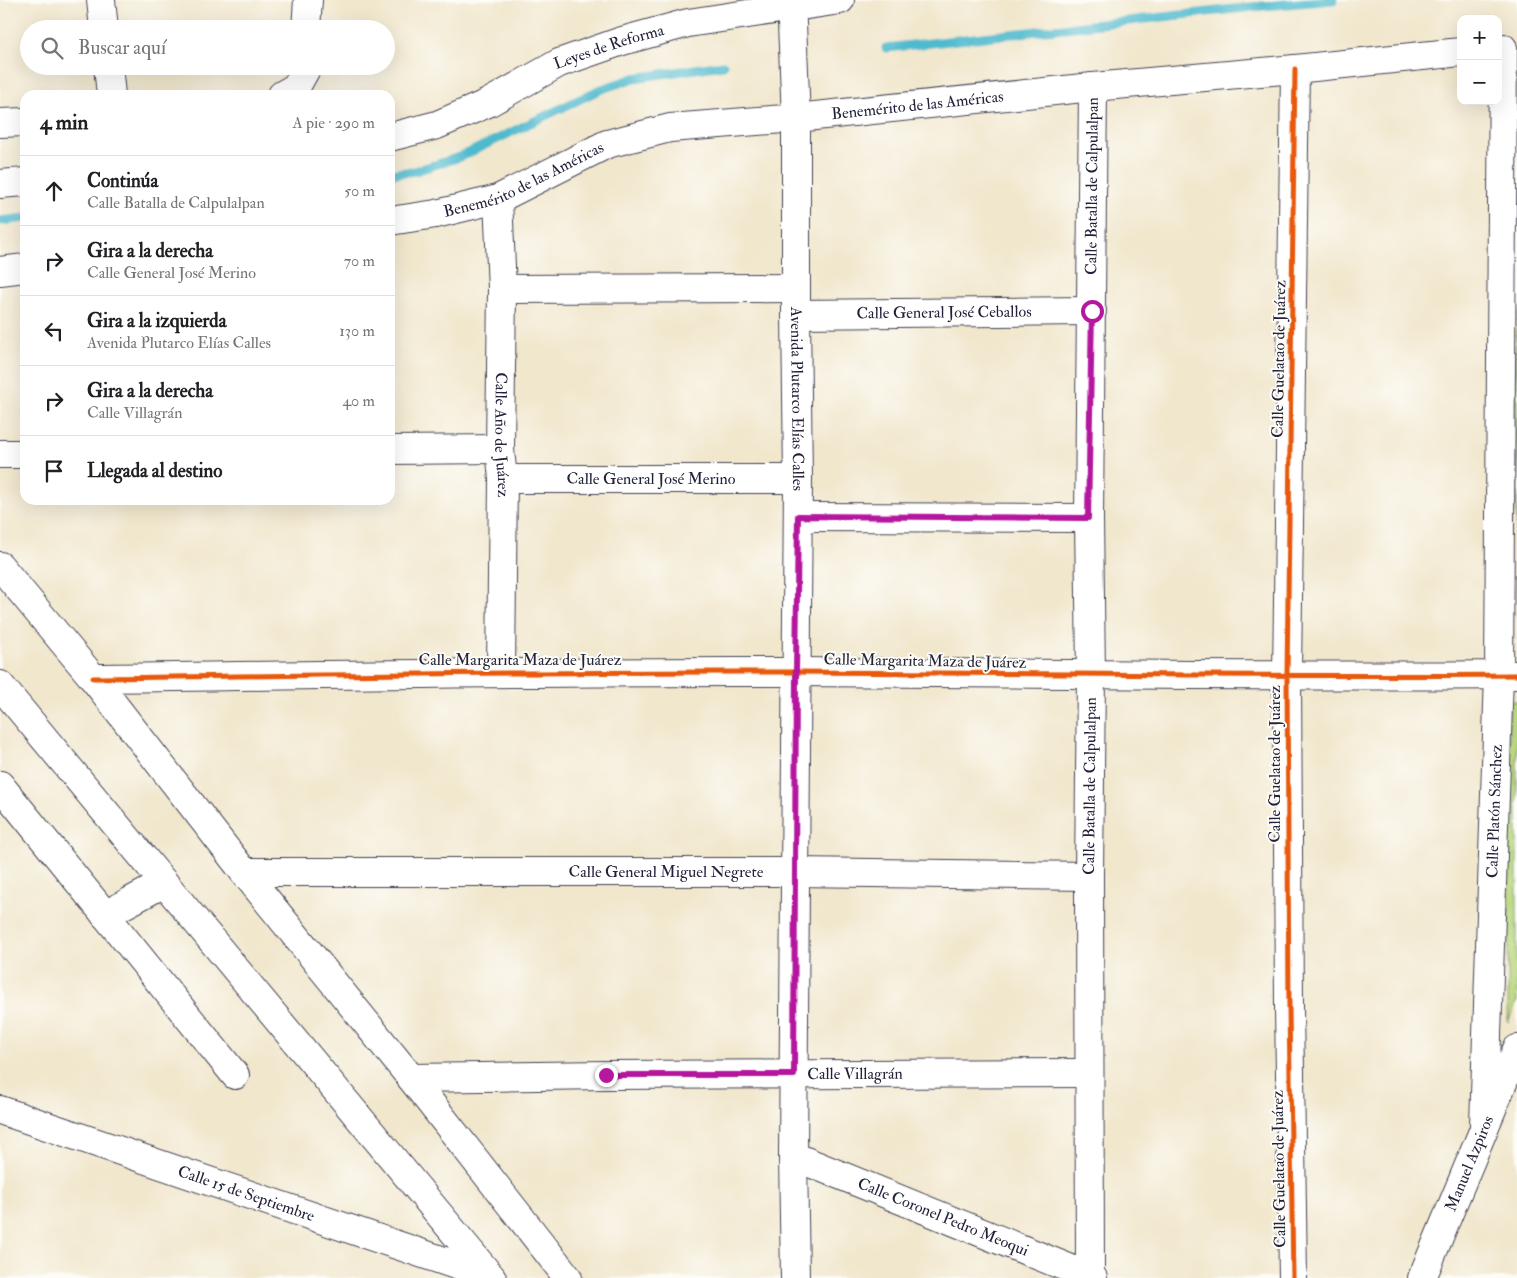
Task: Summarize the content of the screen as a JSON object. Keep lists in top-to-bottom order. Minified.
{"streets":{"street":["Leyes de Reforma","Benemérito de las Américas","Calle Batalla de Calpulalpan","Calle General José Ceballos","Calle Guelatao de Juárez","Avenida Plutarco Elías Calles","Calle Año de Juárez","Calle General José Merino","Calle Margarita Maza de Juárez","Calle Platón Sánchez","Calle General Miguel Negrete","Calle Villagrán","Manuel Azpiros","Calle 15 de Septiembre","Calle Coronel Pedro Meoqui"]},"crossings":[["Leyes de Reforma","Avenida Plutarco Elías Calles"],["Benemérito de las Américas","Calle Batalla de Calpulalpan"],["Benemérito de las Américas","Calle Guelatao de Juárez"],["Benemérito de las Américas","Avenida Plutarco Elías Calles"],["Benemérito de las Américas","Calle Año de Juárez"],["Calle Batalla de Calpulalpan","Calle General José Ceballos"],["Calle Batalla de Calpulalpan","Calle Margarita Maza de Juárez"],["Calle Batalla de Calpulalpan","Calle General Miguel Negrete"],["Calle Batalla de Calpulalpan","Calle Villagrán"],["Calle Batalla de Calpulalpan","Calle Coronel Pedro Meoqui"],["Calle General José Ceballos","Avenida Plutarco Elías Calles"],["Calle General José Ceballos","Calle Año de Juárez"],["Calle Guelatao de Juárez","Calle Margarita Maza de Juárez"],["Avenida Plutarco Elías Calles","Calle General José Merino"],["Avenida Plutarco Elías Calles","Calle Margarita Maza de Juárez"],["Avenida Plutarco Elías Calles","Calle General Miguel Negrete"],["Avenida Plutarco Elías Calles","Calle Villagrán"],["Avenida Plutarco Elías Calles","Calle Coronel Pedro Meoqui"],["Calle Año de Juárez","Calle General José Merino"],["Calle Año de Juárez","Calle Margarita Maza de Juárez"],["Calle Margarita Maza de Juárez","Calle Platón Sánchez"],["Calle Platón Sánchez","Manuel Azpiros"]],"page":{"map_buttons":["+","−"],"search":"Buscar aquí","heading":["4 min","A pie · 290 m"],"list":[["Continúa","Calle Batalla de Calpulalpan","50 m"],["Gira a la derecha","Calle General José Merino","70 m"],["Gira a la izquierda","Avenida Plutarco Elías Calles","130 m"],["Gira a la derecha","Calle Villagrán","40 m"],"Llegada al destino"]}}
